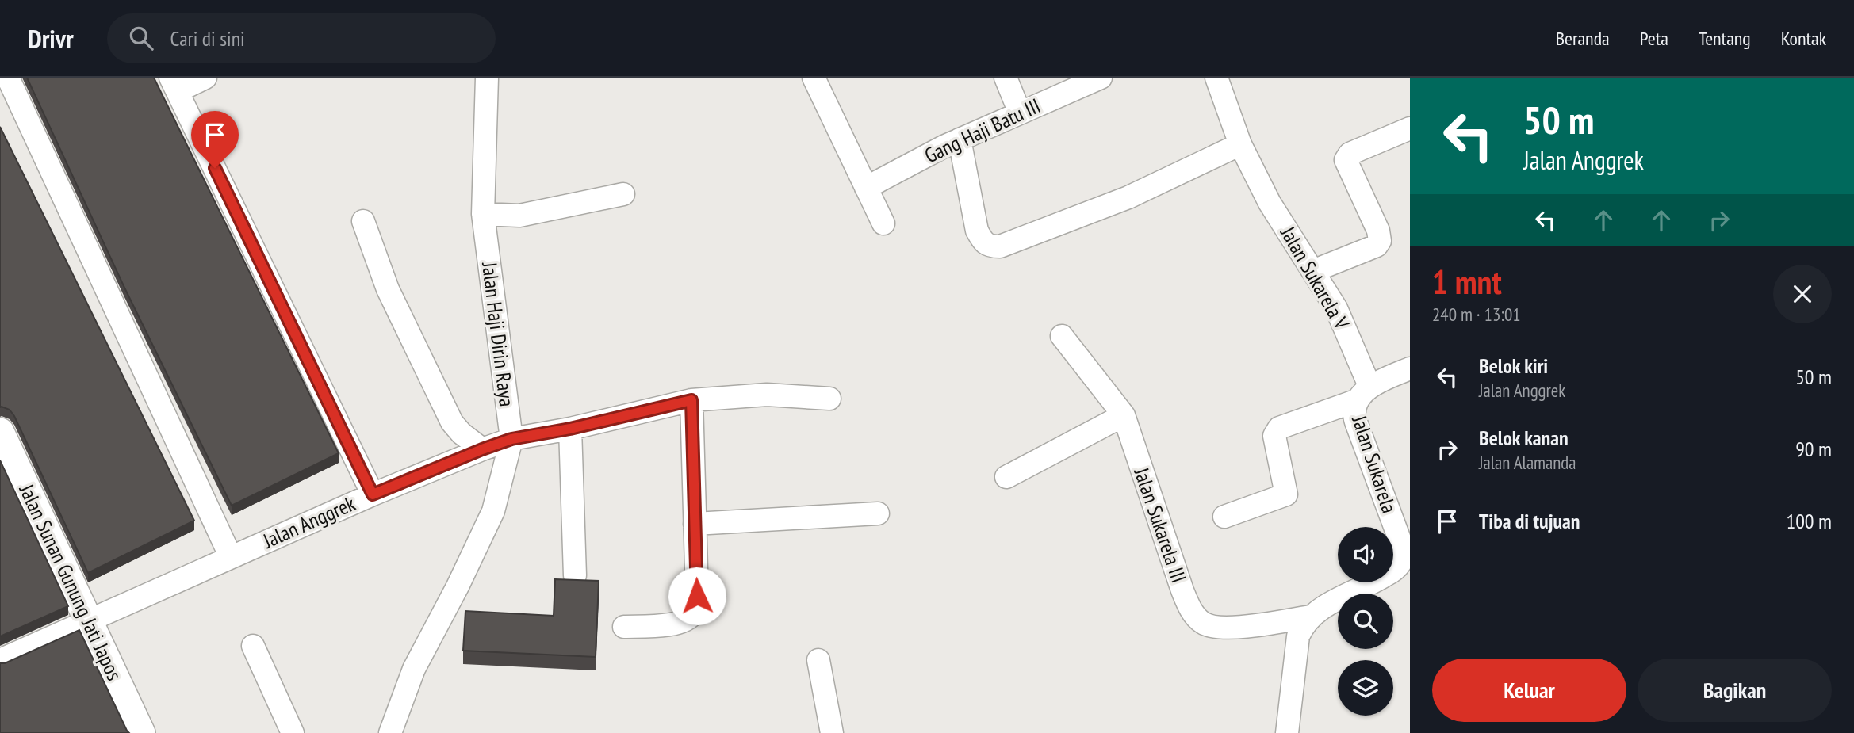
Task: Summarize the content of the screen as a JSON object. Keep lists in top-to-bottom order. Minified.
{"streets":{"street":["Gang Haji Batu III","Jalan Sukarela V","Jalan Haji Dirin Raya","Jalan Sukarela","Jalan Anggrek","Jalan Sukarela III","Jalan Sunan Gunung Jati Japos"]},"crossings":[["Jalan Sukarela V","Jalan Sukarela"],["Jalan Haji Dirin Raya","Jalan Anggrek"],["Jalan Sukarela","Jalan Sukarela III"],["Jalan Anggrek","Jalan Sunan Gunung Jati Japos"]],"page":{"header":"Drivr","search":"Cari di sini","nav":["Beranda","Peta","Tentang","Kontak"],"turn":["50 m","Jalan Anggrek"],"heading":["1 mnt","240 m · 13:01"],"list":[{"name":"Belok kiri","note":"Jalan Anggrek","value":"50 m"},{"name":"Belok kanan","note":"Jalan Alamanda","value":"90 m"},{"name":"Tiba di tujuan","value":"100 m"}],"buttons":["Keluar","Bagikan"]}}
